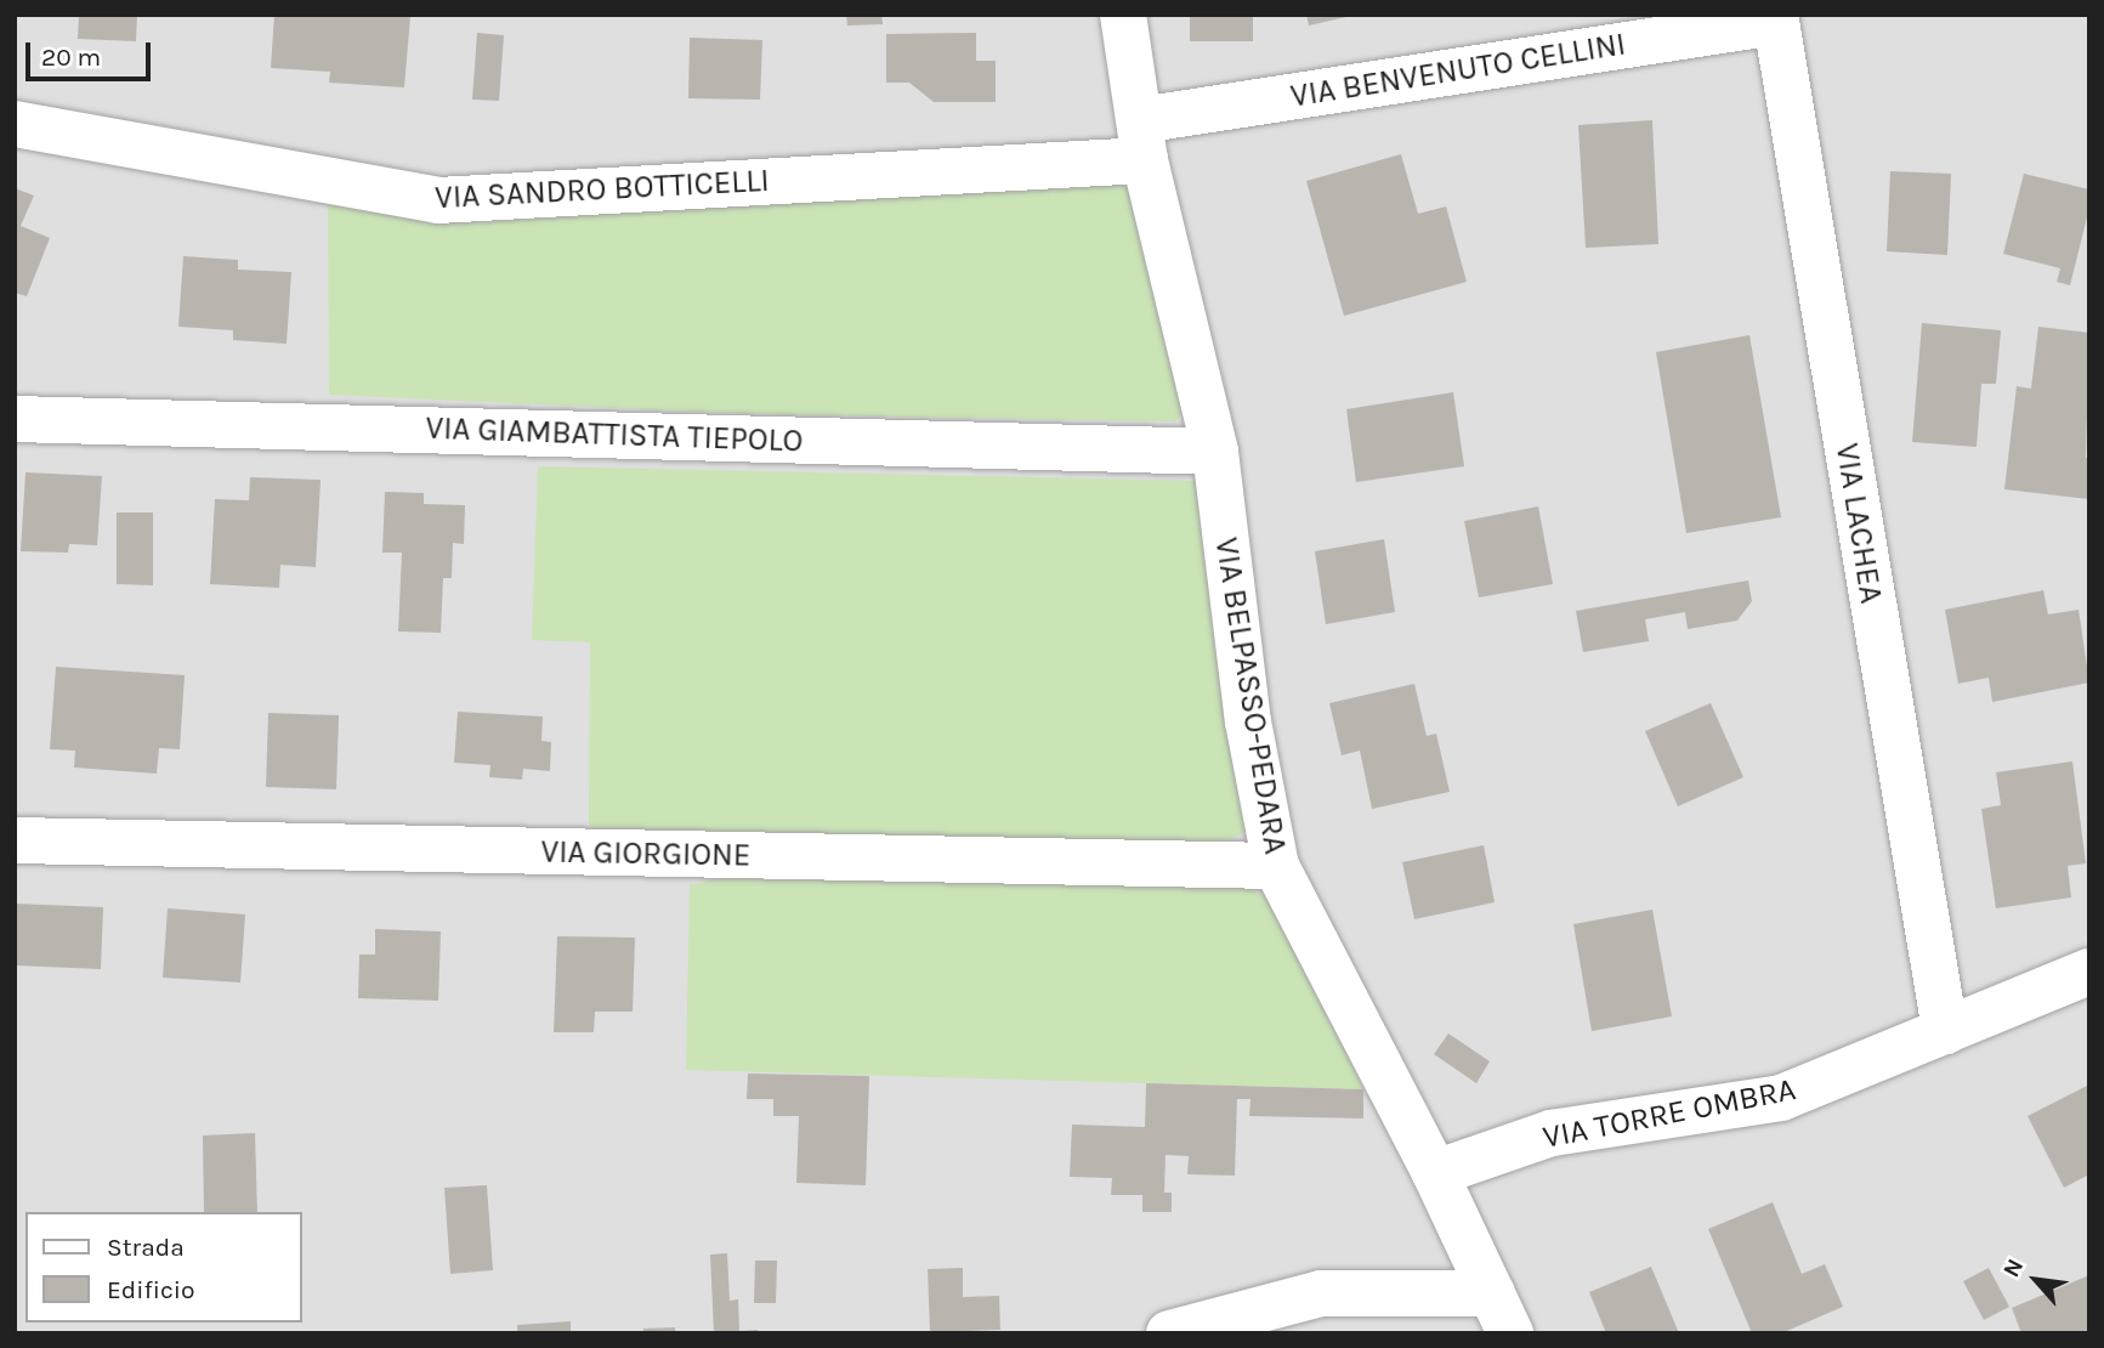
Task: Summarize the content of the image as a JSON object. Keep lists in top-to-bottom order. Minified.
{"streets":{"street":["VIA BENVENUTO CELLINI","VIA SANDRO BOTTICELLI","VIA GIAMBATTISTA TIEPOLO","VIA LACHEA","VIA BELPASSO-PEDARA","VIA GIORGIONE","VIA TORRE OMBRA"]},"crossings":[["VIA BENVENUTO CELLINI","VIA SANDRO BOTTICELLI"],["VIA BENVENUTO CELLINI","VIA LACHEA"],["VIA BENVENUTO CELLINI","VIA BELPASSO-PEDARA"],["VIA SANDRO BOTTICELLI","VIA BELPASSO-PEDARA"],["VIA GIAMBATTISTA TIEPOLO","VIA BELPASSO-PEDARA"],["VIA LACHEA","VIA TORRE OMBRA"],["VIA BELPASSO-PEDARA","VIA GIORGIONE"],["VIA BELPASSO-PEDARA","VIA TORRE OMBRA"]],"legend":["Strada","Edificio"],"scale_bar":"20 m","north":"top left"}
